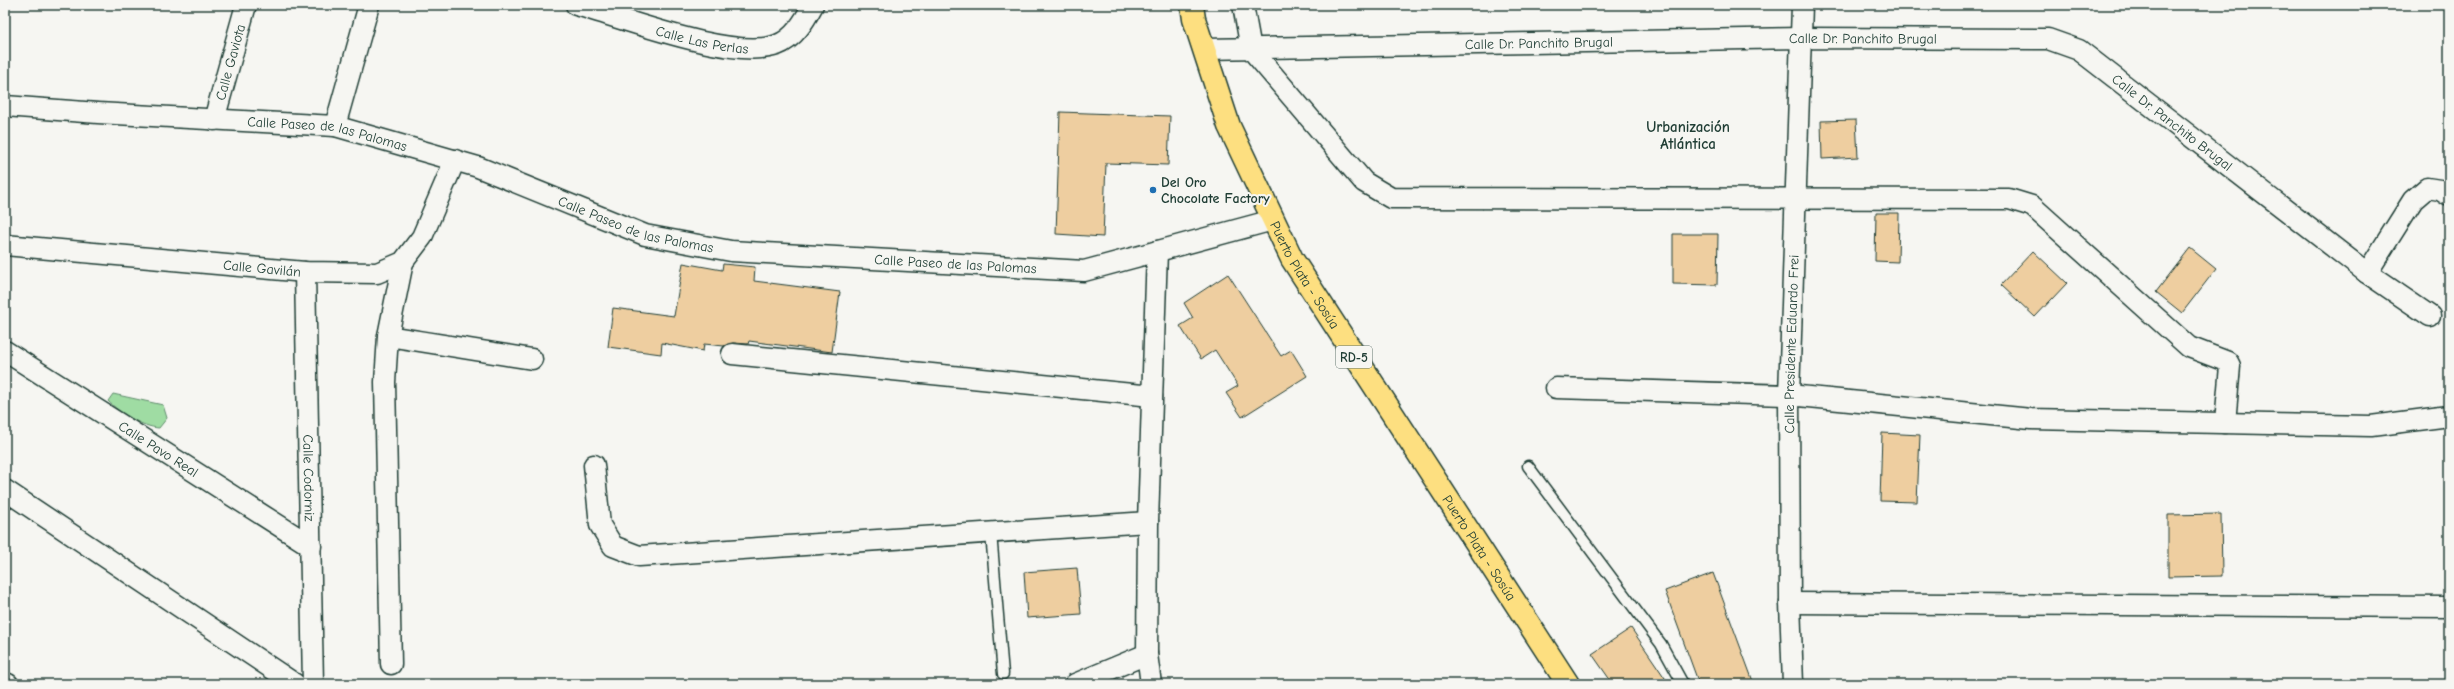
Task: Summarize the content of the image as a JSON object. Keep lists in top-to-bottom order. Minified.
{"streets":{"main road":["Puerto Plata - Sosúa","RD-5"],"street":["Calle Las Perlas","Calle Dr. Panchito Brugal","Calle Gaviota","Calle Paseo de las Palomas","Calle Gavilán","Calle Presidente Eduardo Frei","Calle Pavo Real","Calle Codorniz"]},"crossings":[["Calle Dr. Panchito Brugal","Puerto Plata - Sosúa"],["Calle Dr. Panchito Brugal","Calle Presidente Eduardo Frei"],["Calle Gaviota","Calle Paseo de las Palomas"],["Calle Paseo de las Palomas","Calle Gavilán"],["Calle Paseo de las Palomas","Puerto Plata - Sosúa"],["Calle Gavilán","Calle Codorniz"],["Calle Pavo Real","Calle Codorniz"]],"districts":["Urbanización Atlántica"],"places":["Del Oro Chocolate Factory"]}
